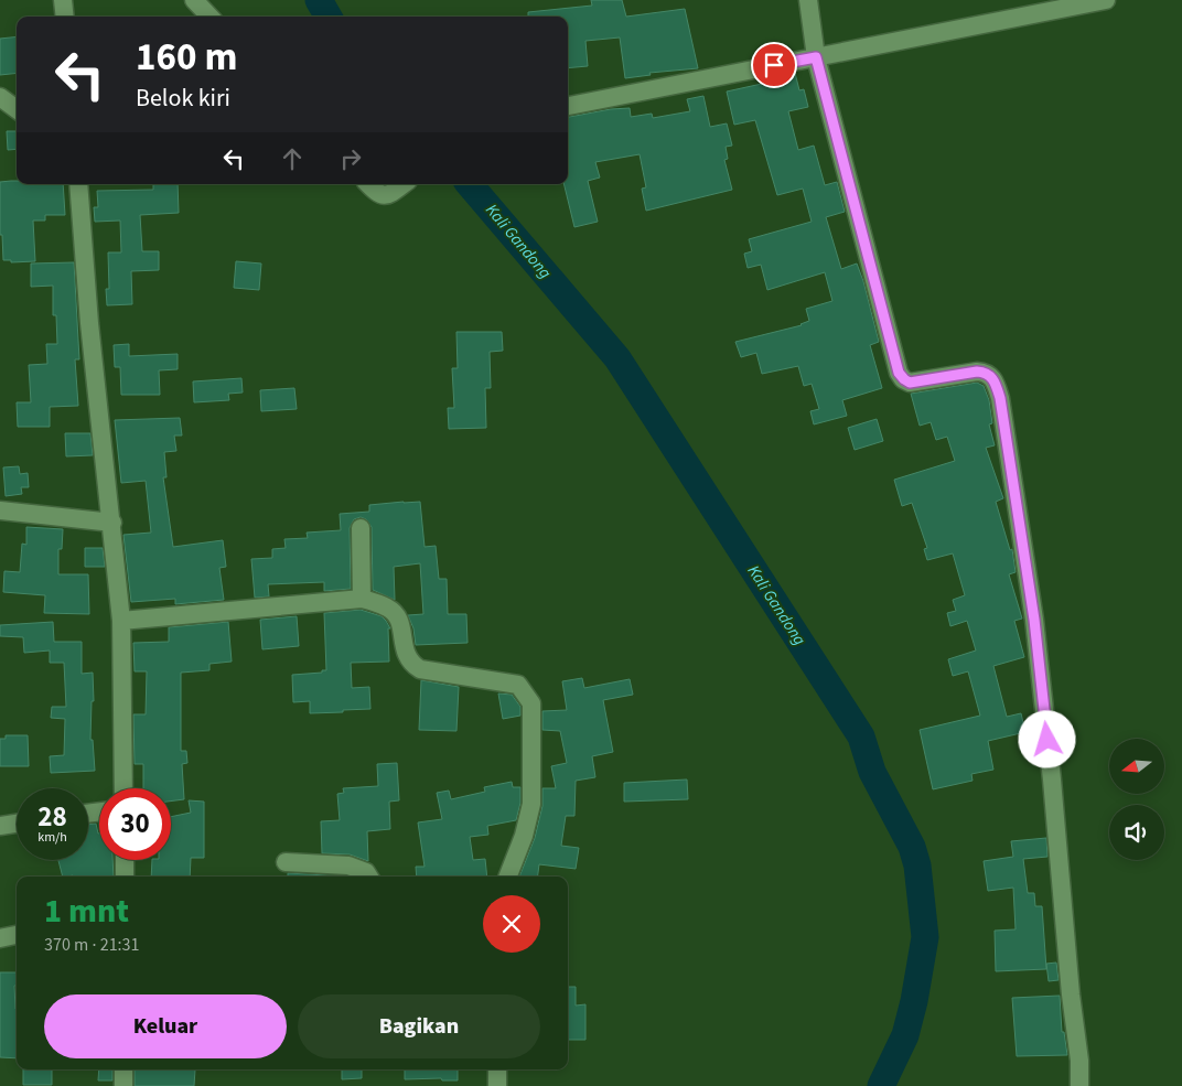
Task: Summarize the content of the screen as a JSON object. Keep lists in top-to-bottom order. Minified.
{"water":["Kali Gandong"],"north":"left","page":{"turn":["160 m","Belok kiri"],"speed":"28 km/h","limit":"30","heading":["1 mnt","370 m · 21:31"],"buttons":["Keluar","Bagikan"]}}
